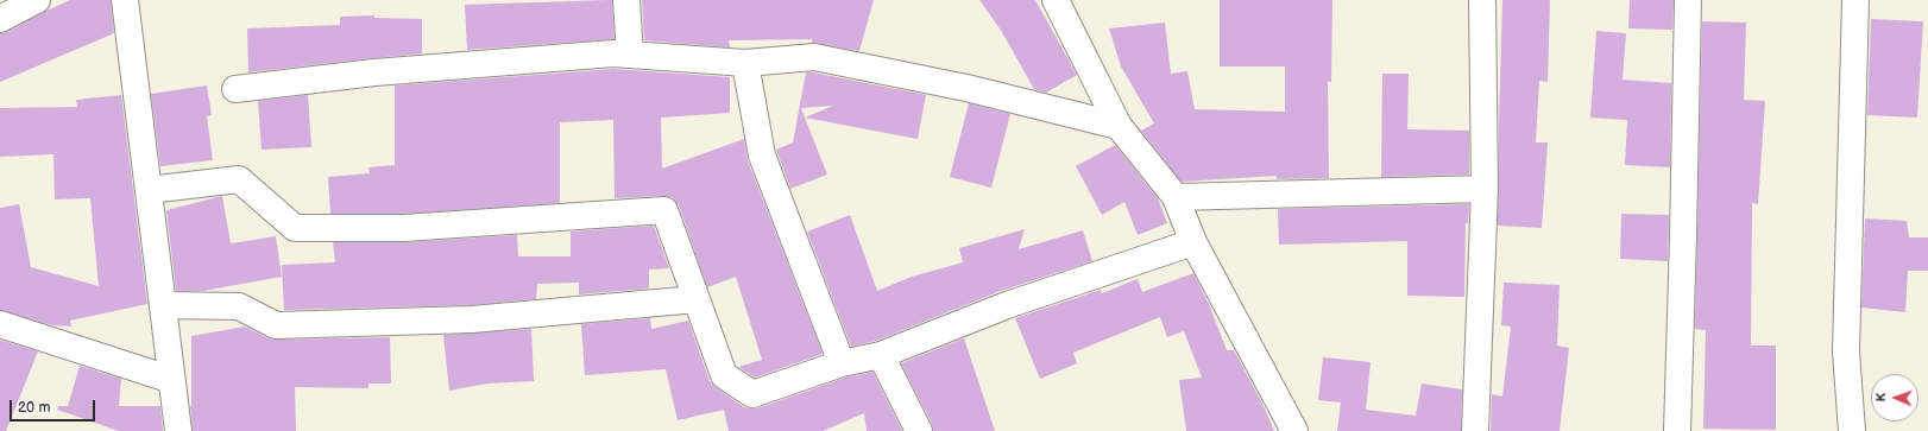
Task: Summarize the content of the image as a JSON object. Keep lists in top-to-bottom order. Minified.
{"scale_bar":"20 m","north":"left"}
